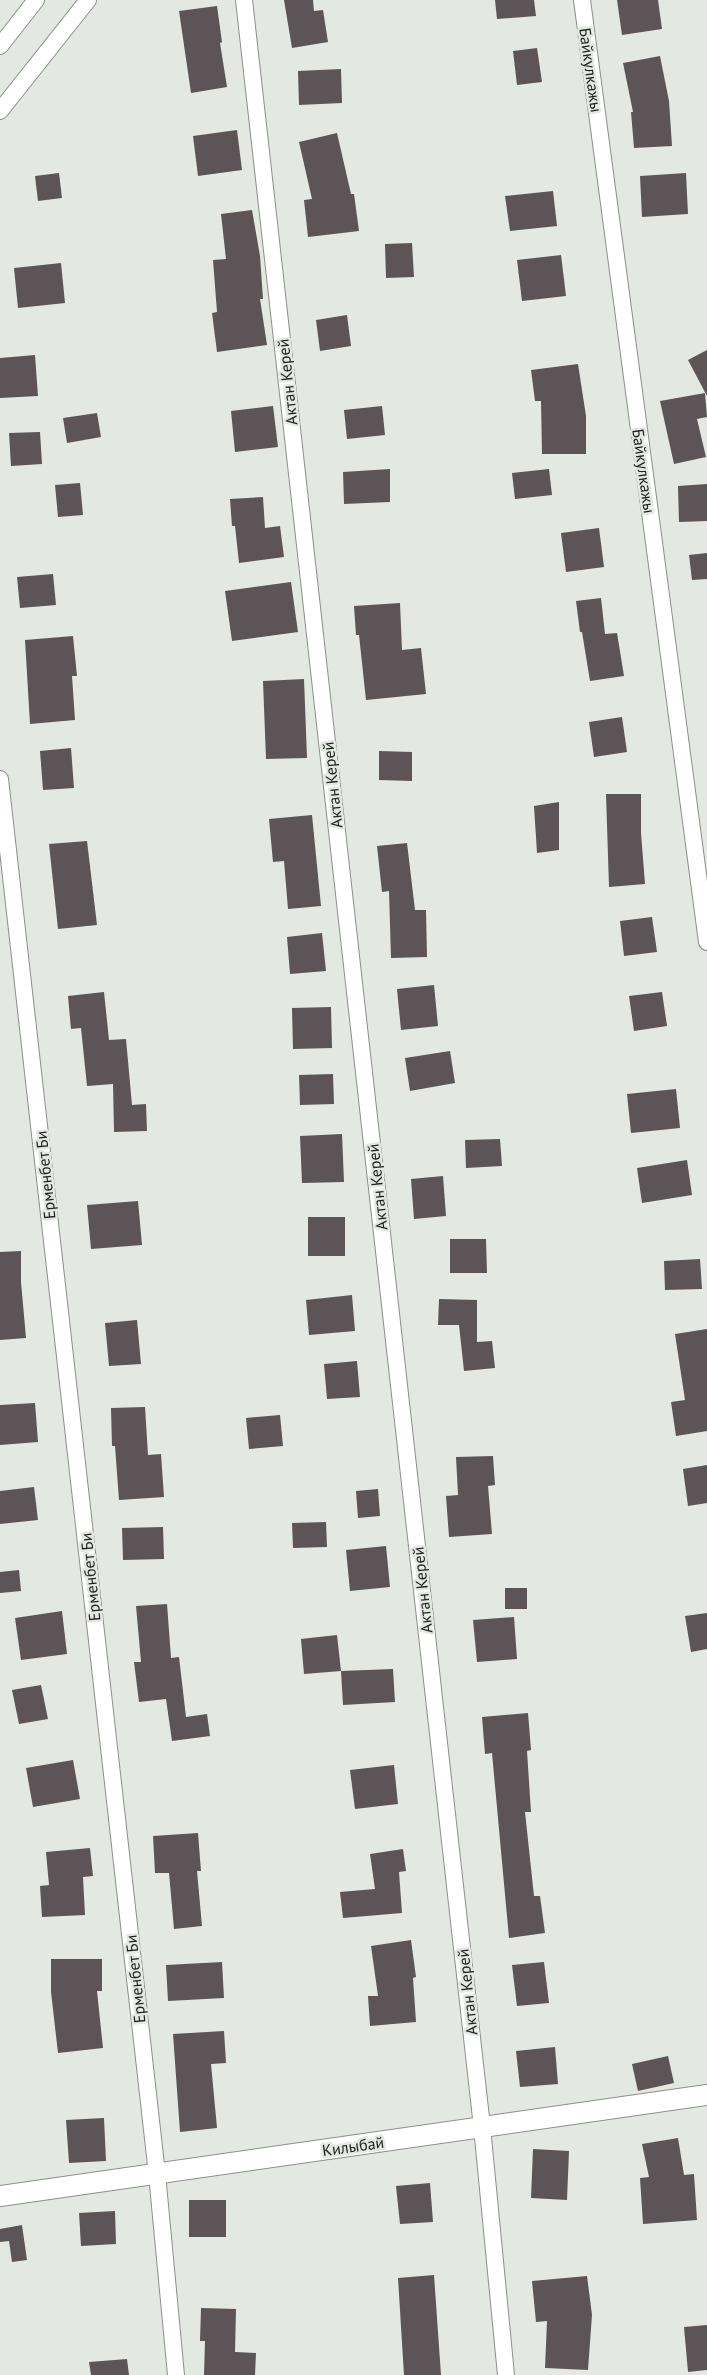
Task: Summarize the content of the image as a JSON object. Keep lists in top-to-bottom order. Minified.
{"streets":{"street":["Байкулкажы","Актан Керей","Ерменбет Би","Килыбай"]},"crossings":[["Актан Керей","Килыбай"],["Ерменбет Би","Килыбай"]]}
